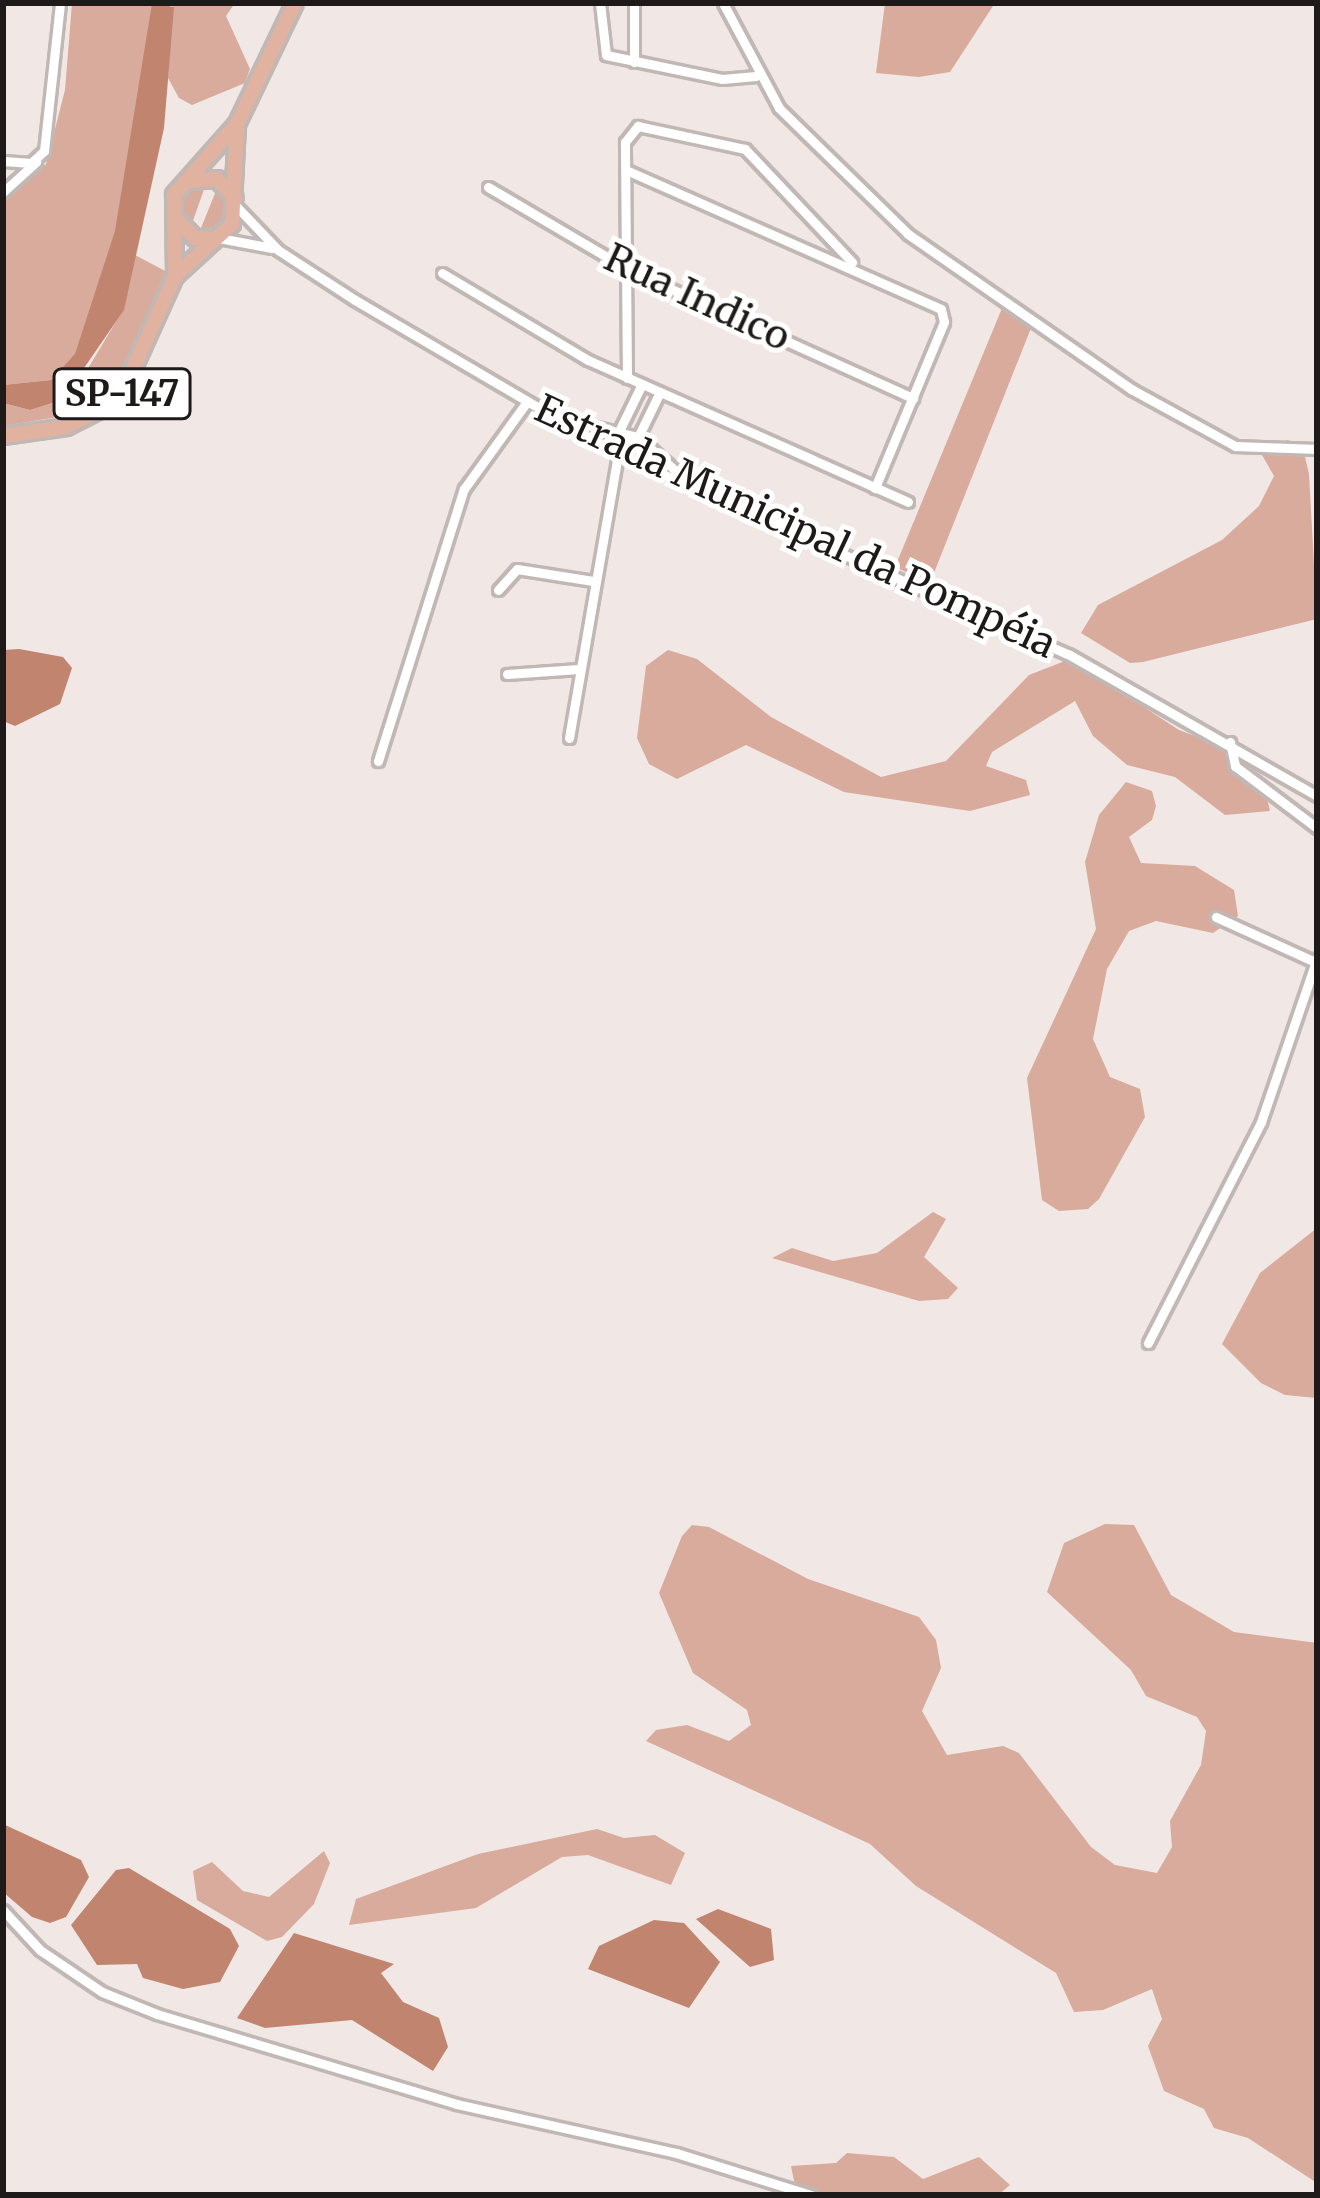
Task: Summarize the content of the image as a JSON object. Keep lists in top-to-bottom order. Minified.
{"streets":{"main road":["SP-147"],"street":["Rua Indico","Estrada Municipal da Pompéia"]},"crossings":[["SP-147","Estrada Municipal da Pompéia"]]}
